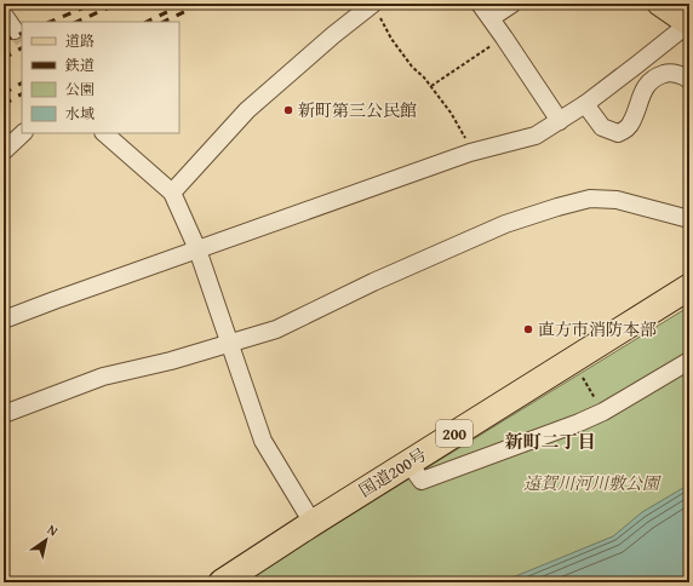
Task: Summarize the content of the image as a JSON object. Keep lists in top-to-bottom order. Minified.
{"streets":{"highway":["200","国道200号"]},"districts":["新町二丁目"],"parks":["遠賀川河川敷公園"],"places":["新町第三公民館","直方市消防本部"],"legend":["道路","鉄道","公園","水域"],"north":"top right"}
